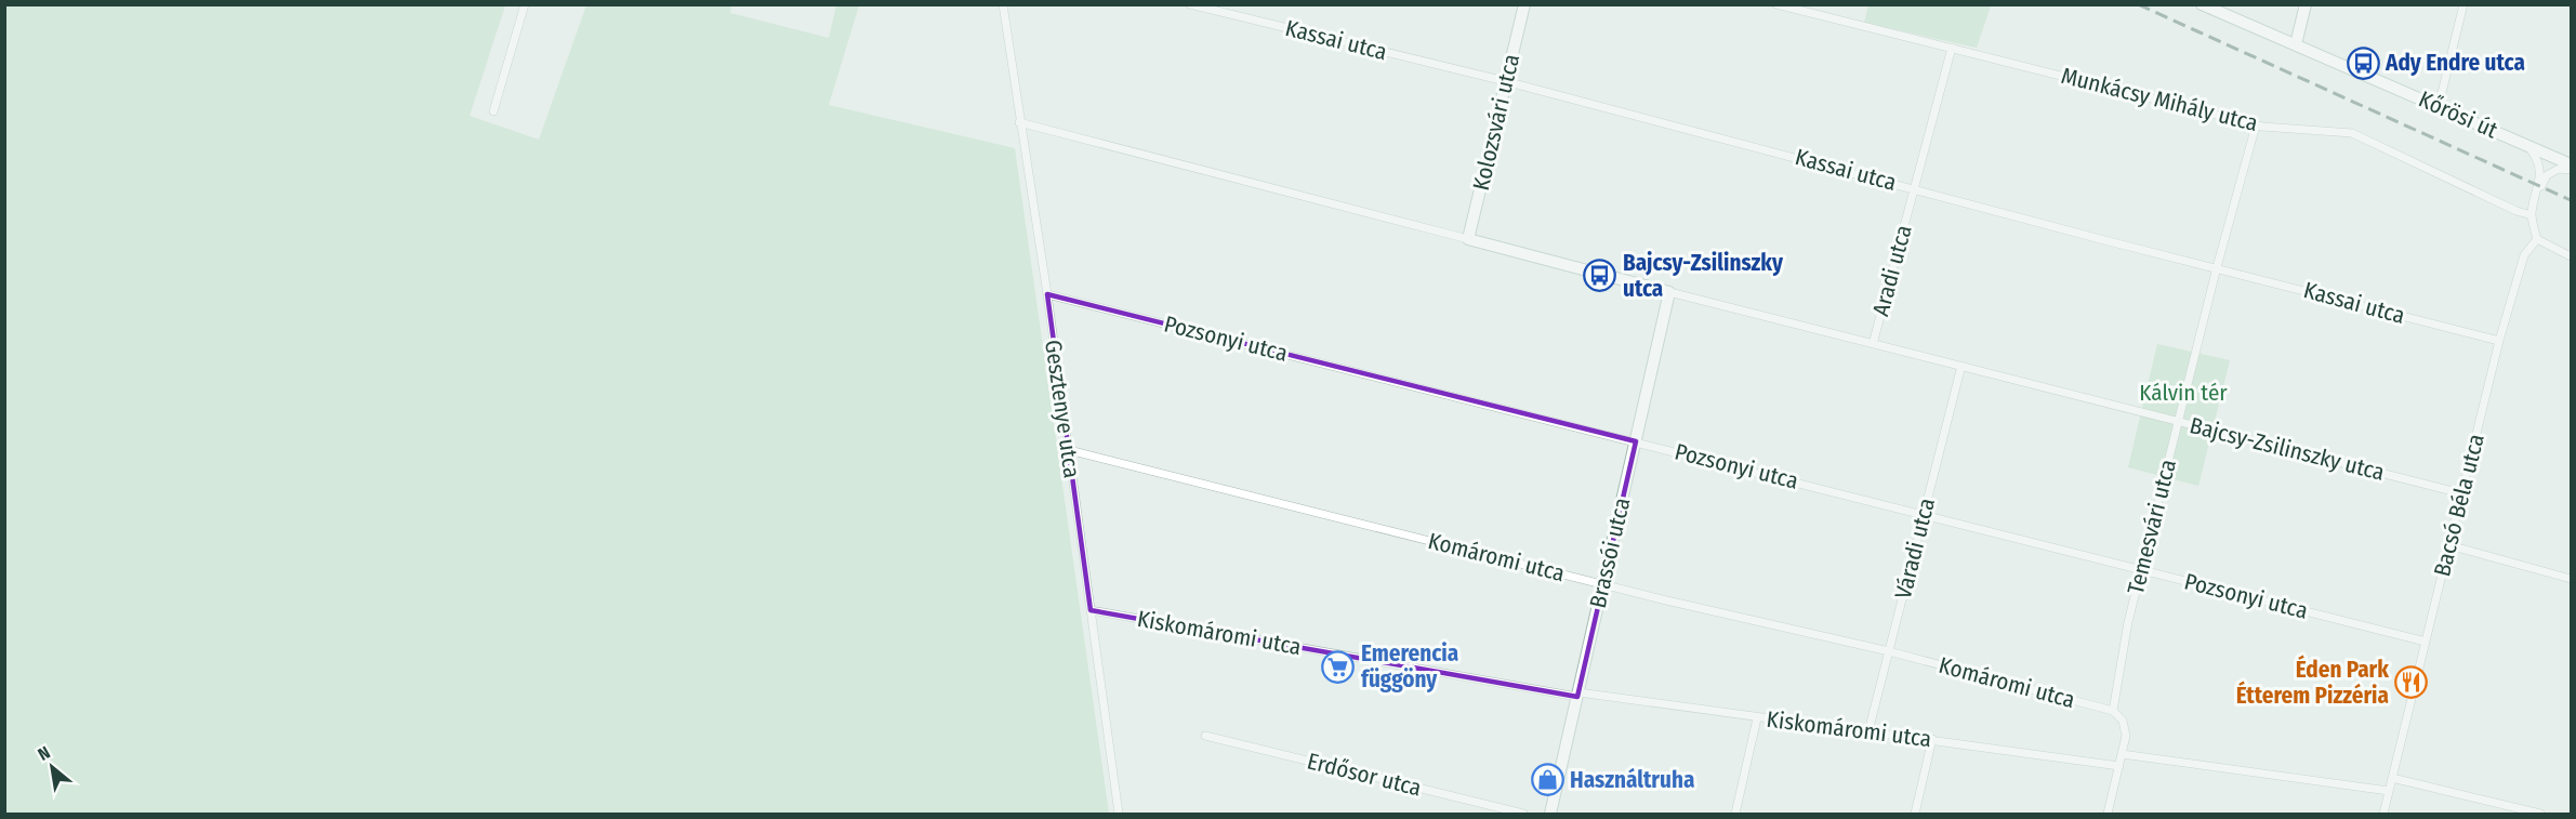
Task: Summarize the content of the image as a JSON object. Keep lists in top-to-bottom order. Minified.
{"streets":{"street":["Kassai utca","Munkácsy Mihály utca","Kőrösi út","Kolozsvári utca","Aradi utca","Pozsonyi utca","Gesztenye utca","Bajcsy-Zsilinszky utca","Bacsó Béla utca","Temesvári utca","Váradi utca","Brassói utca","Komáromi utca","Kiskomáromi utca","Erdősor utca"]},"crossings":[["Kassai utca","Kolozsvári utca"],["Kassai utca","Aradi utca"],["Kassai utca","Bacsó Béla utca"],["Kassai utca","Temesvári utca"],["Munkácsy Mihály utca","Aradi utca"],["Munkácsy Mihály utca","Temesvári utca"],["Kolozsvári utca","Bajcsy-Zsilinszky utca"],["Aradi utca","Bajcsy-Zsilinszky utca"],["Pozsonyi utca","Gesztenye utca"],["Pozsonyi utca","Bacsó Béla utca"],["Pozsonyi utca","Temesvári utca"],["Pozsonyi utca","Váradi utca"],["Pozsonyi utca","Brassói utca"],["Gesztenye utca","Bajcsy-Zsilinszky utca"],["Gesztenye utca","Komáromi utca"],["Gesztenye utca","Kiskomáromi utca"],["Bajcsy-Zsilinszky utca","Bacsó Béla utca"],["Bajcsy-Zsilinszky utca","Temesvári utca"],["Bajcsy-Zsilinszky utca","Váradi utca"],["Bajcsy-Zsilinszky utca","Brassói utca"],["Temesvári utca","Komáromi utca"],["Váradi utca","Komáromi utca"],["Váradi utca","Kiskomáromi utca"],["Brassói utca","Komáromi utca"],["Brassói utca","Kiskomáromi utca"]],"parks":["Kálvin tér"],"places":{"bus stop":["Ady Endre utca","Bajcsy-Zsilinszky utca"],"supermarket":["Emerencia függöny"],"restaurant":["Éden Park Étterem Pizzéria"],"shop":["Használtruha"]},"north":"top left"}
